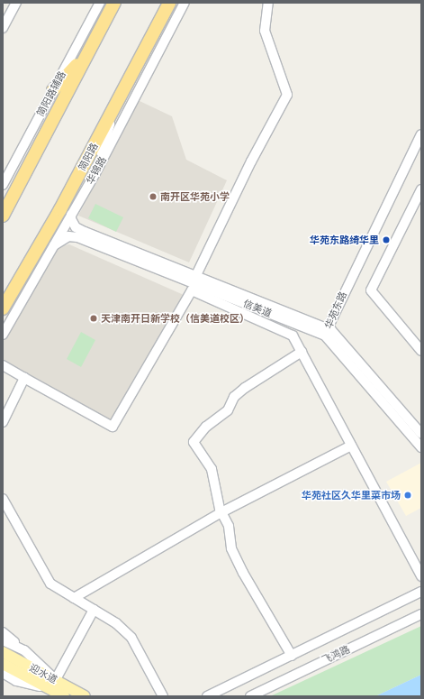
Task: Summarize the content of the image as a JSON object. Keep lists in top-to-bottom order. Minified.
{"streets":{"highway":["简阳路"],"main road":["迎水道"],"street":["简阳路辅路","华锦路","信美道","华苑东路","飞鸿路"]},"crossings":[["华锦路","信美道"],["信美道","华苑东路"]],"places":["南开区华苑小学","华苑东路绮华里","天津南开日新学校（信美道校区）","华苑社区久华里菜市场"]}
